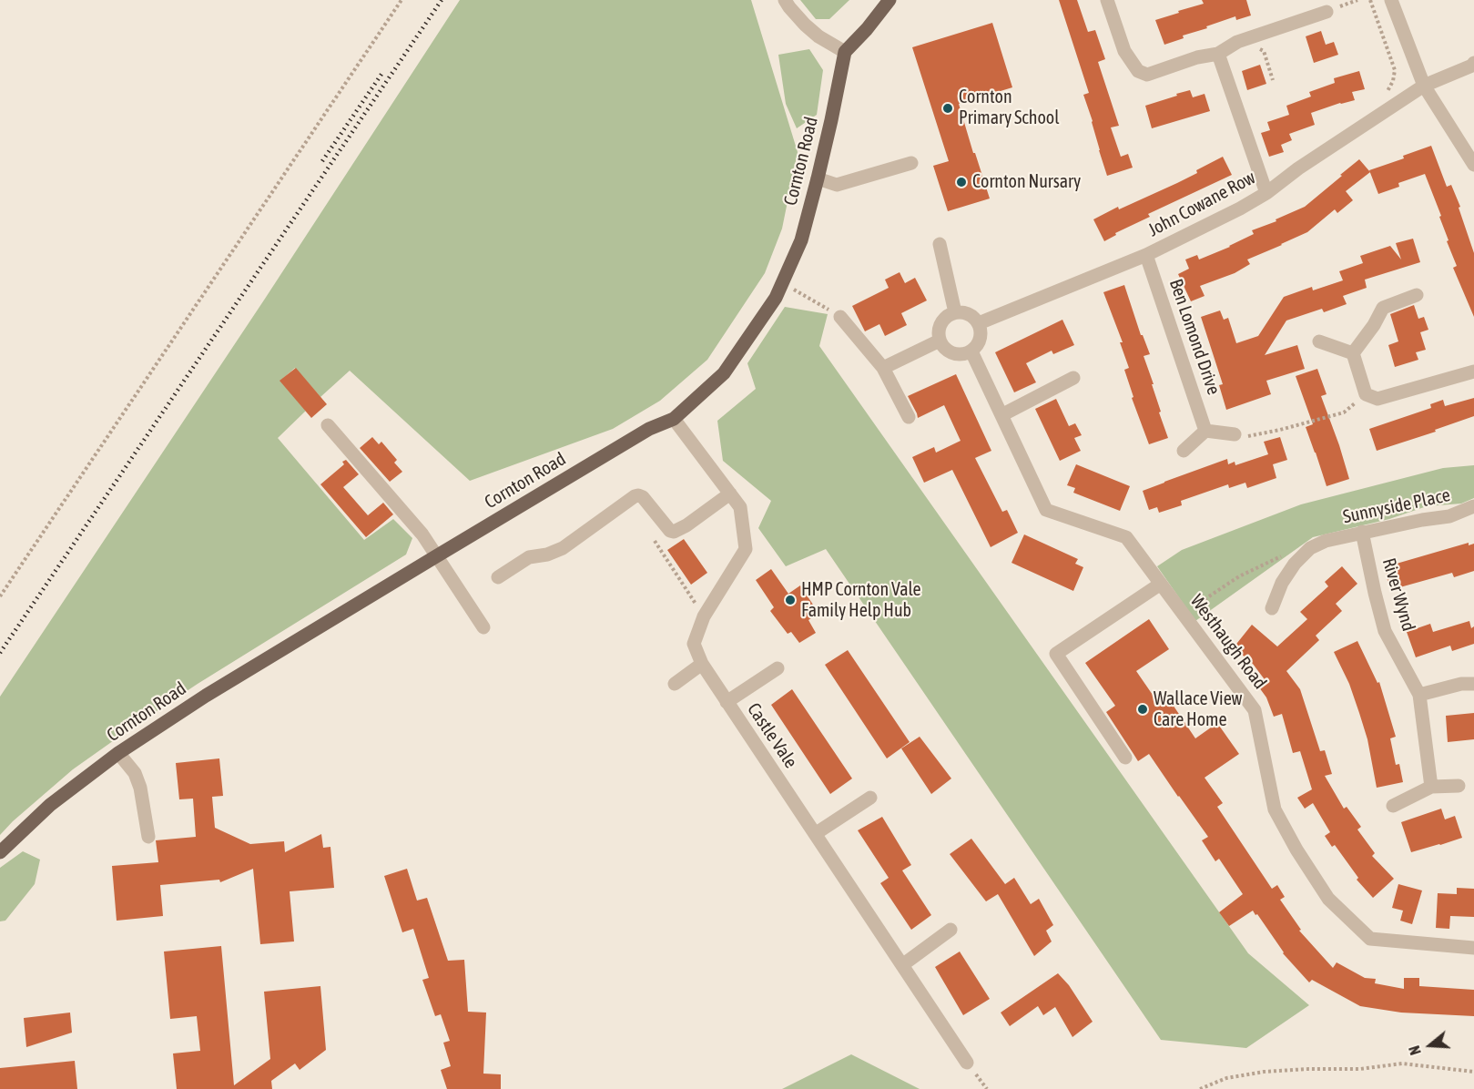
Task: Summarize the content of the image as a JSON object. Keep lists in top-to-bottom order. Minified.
{"streets":{"main road":["Cornton Road"],"street":["John Cowane Row","Ben Lomond Drive","Sunnyside Place","River Wynd","Westhaugh Road","Castle Vale"]},"crossings":[["Cornton Road","Castle Vale"],["John Cowane Row","Ben Lomond Drive"],["Sunnyside Place","River Wynd"]],"places":["Cornton Primary School","Cornton Nursary","HMP Cornton Vale Family Help Hub","Wallace View Care Home"],"north":"left"}
